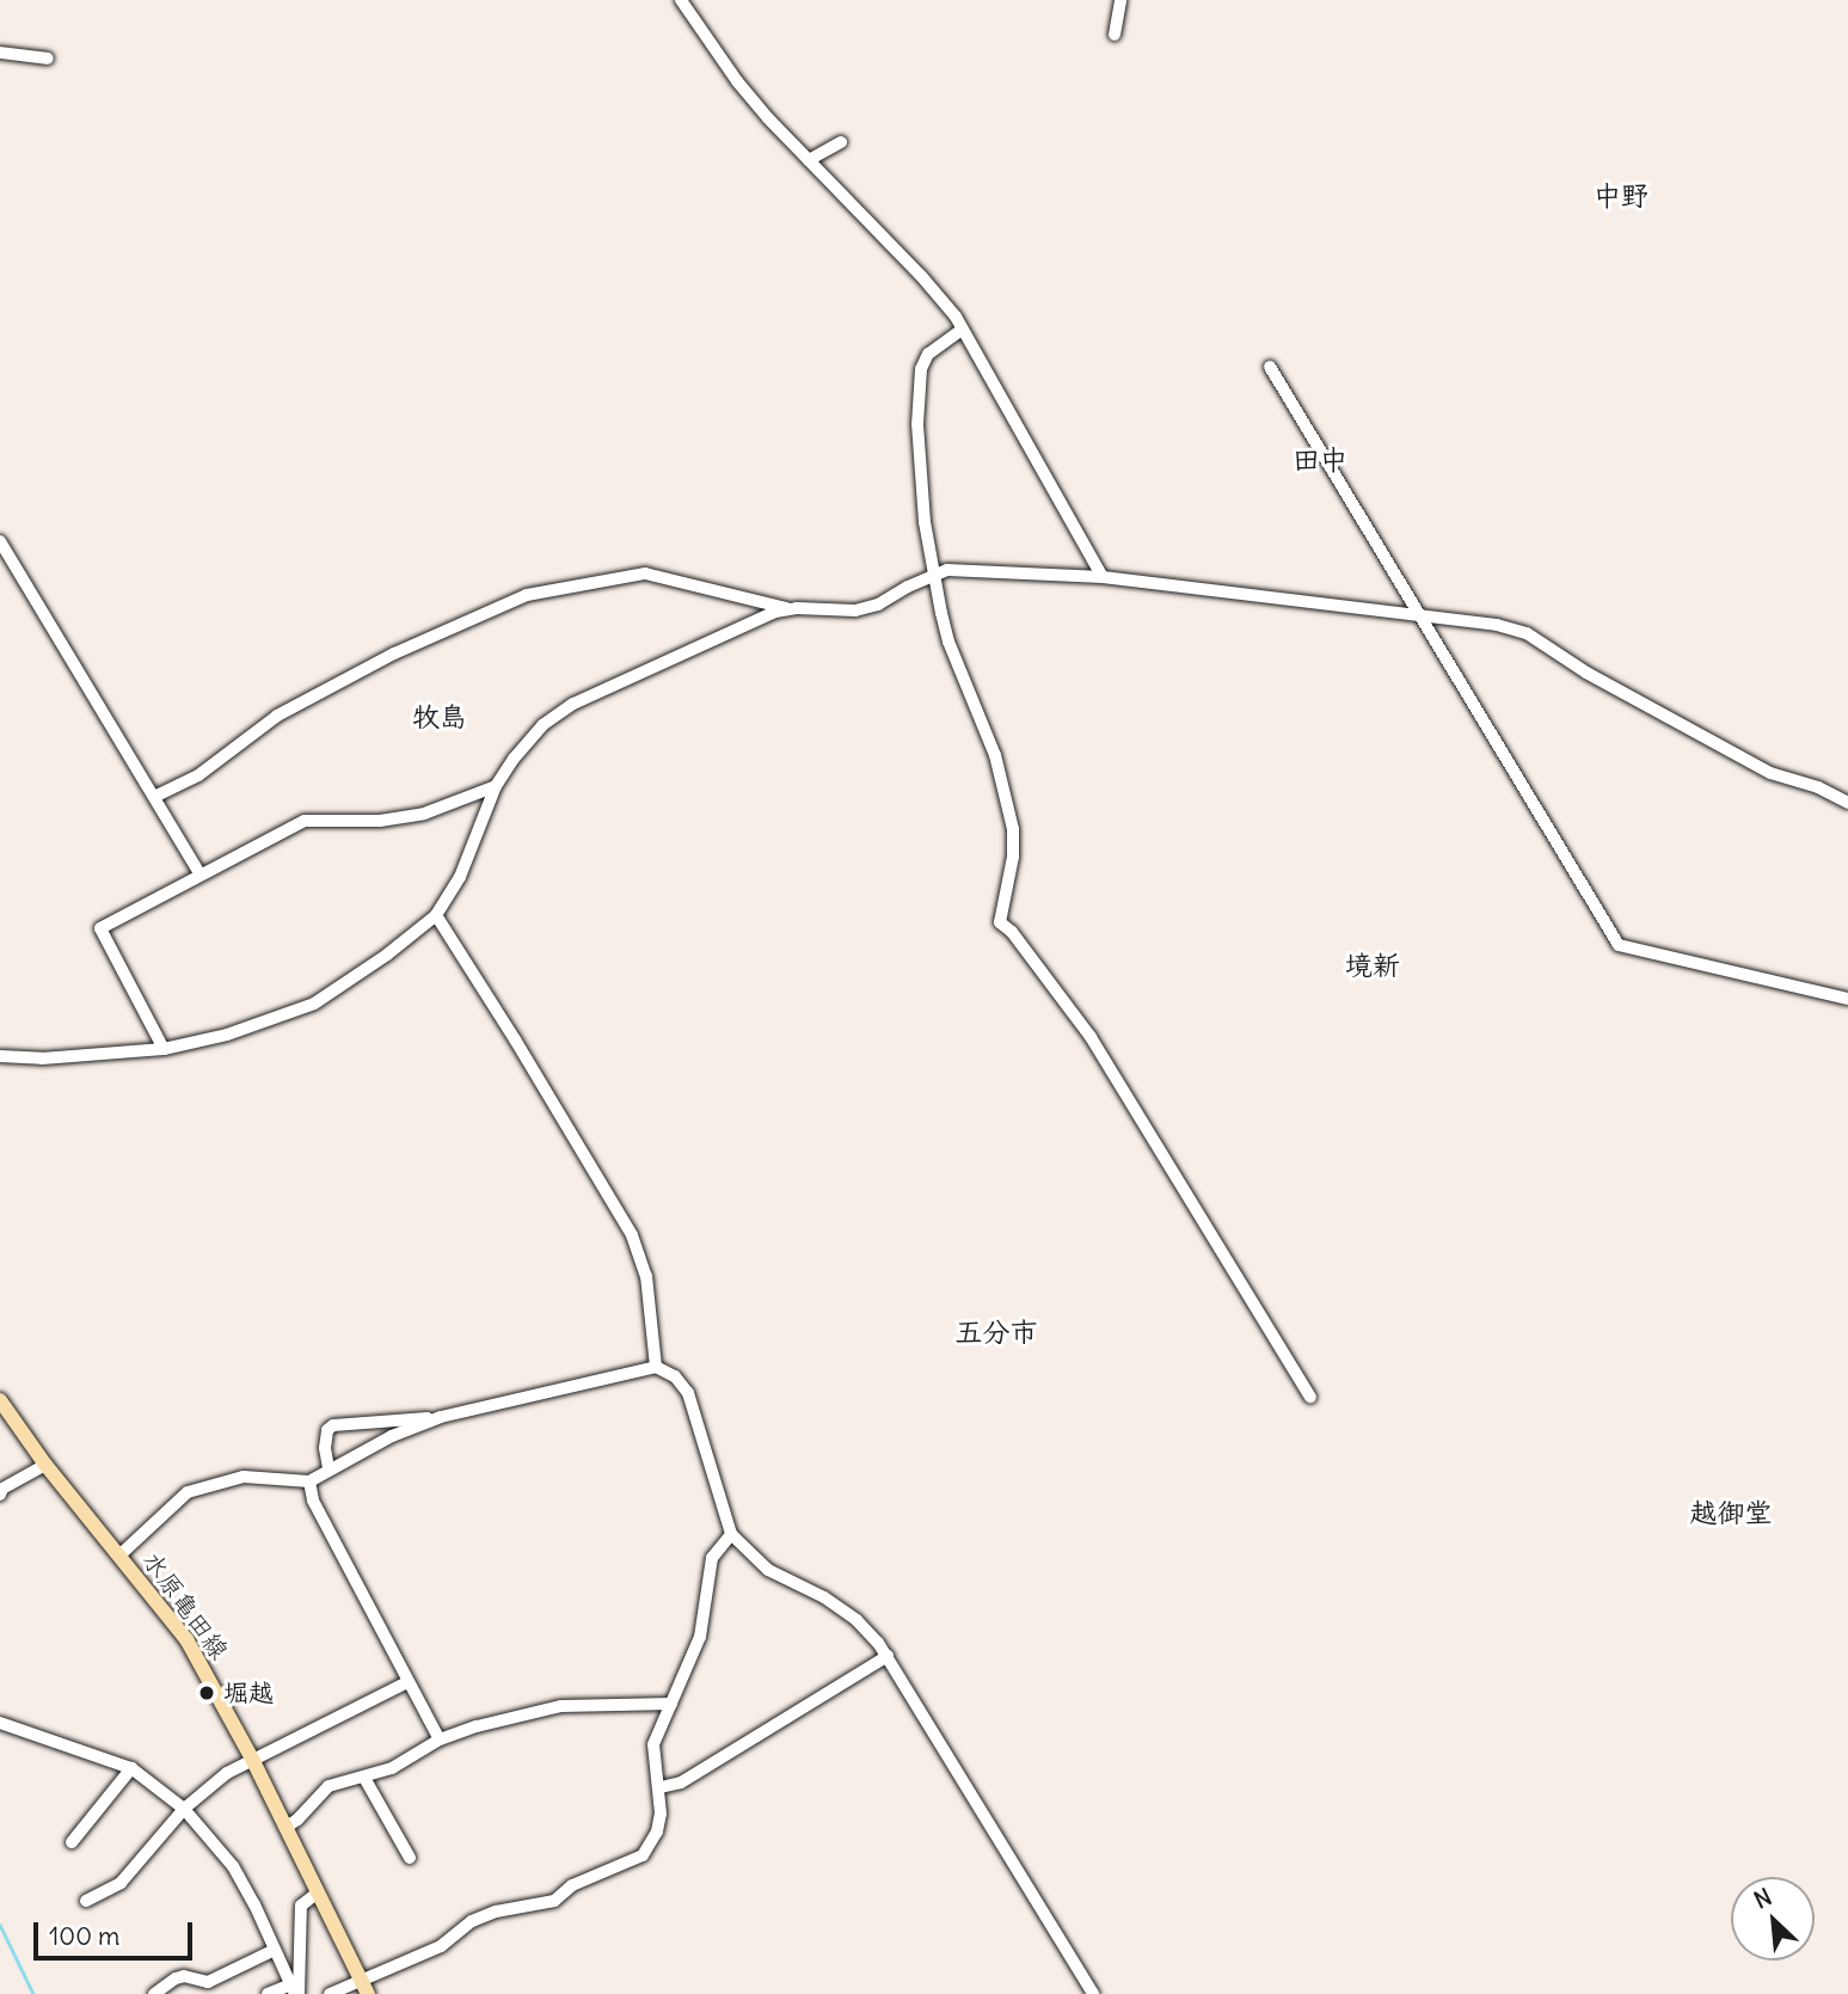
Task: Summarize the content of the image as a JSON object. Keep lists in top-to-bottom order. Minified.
{"streets":{"main road":["水原亀田線"]},"districts":["中野","田中","牧島","境新","五分市","越御堂"],"places":["堀越"],"scale_bar":"100 m","north":"top left"}
